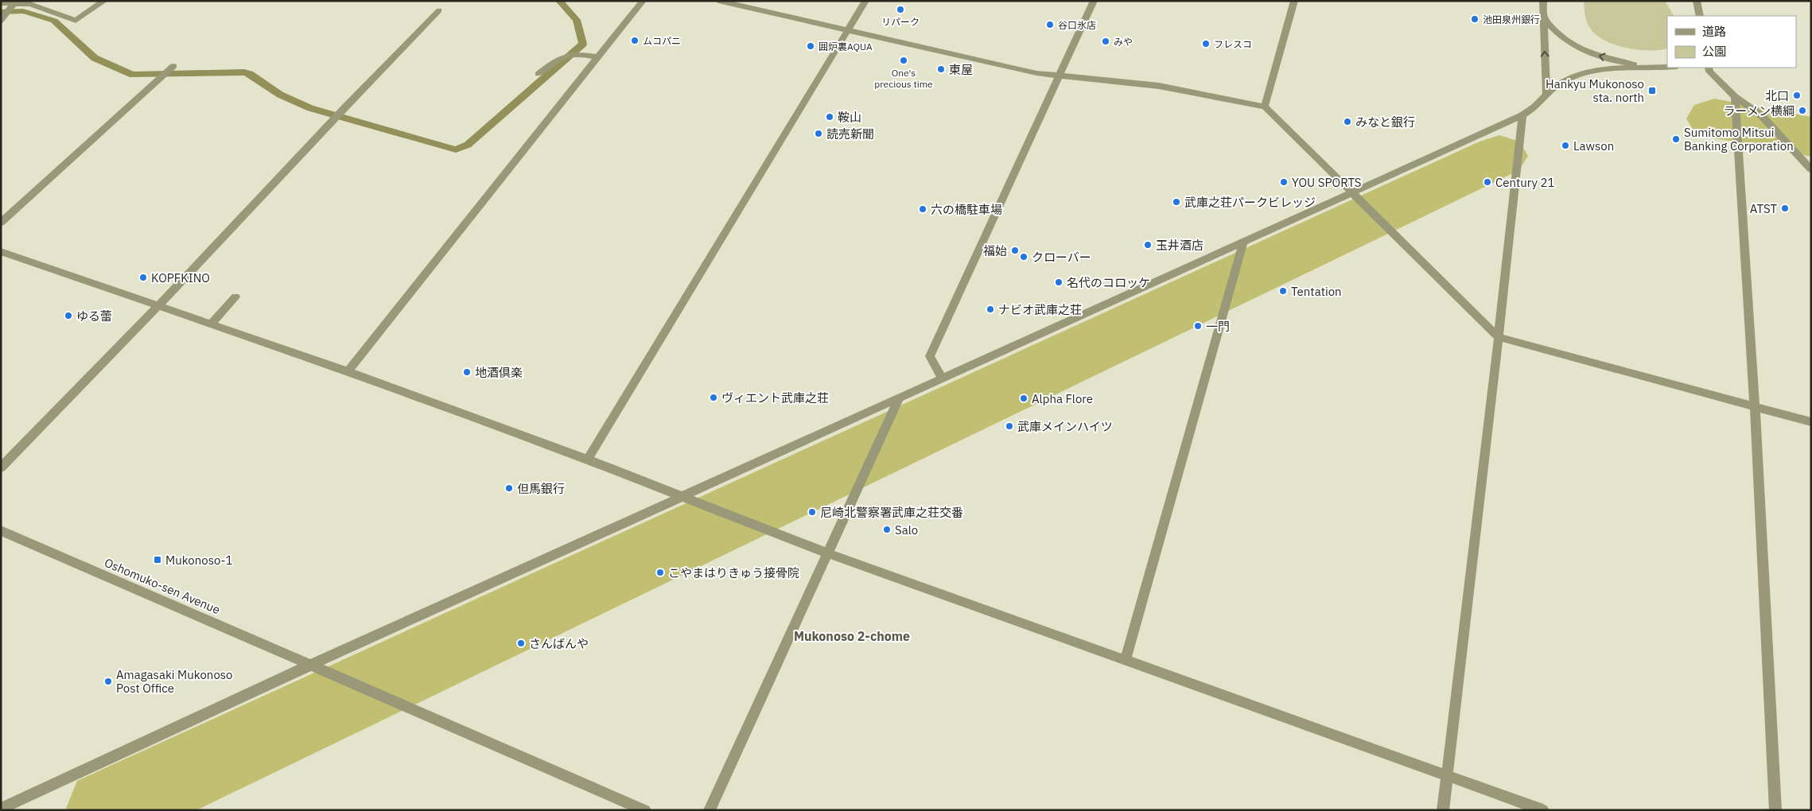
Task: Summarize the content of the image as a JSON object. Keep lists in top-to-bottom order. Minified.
{"streets":{"street":["Oshomuko-sen Avenue"]},"districts":["Mukonoso 2-chome"],"places":{"other":["リパーク","池田泉州銀行","谷口氷店","ムコパニ","みや","フレスコ","囲炉裏AQUA","One's precious time","東屋","北口","ラーメン横綱","鞍山","みなと銀行","読売新聞","Sumitomo Mitsui Banking Corporation","Lawson","YOU SPORTS","Century 21","武庫之荘パークビレッジ","ATST","六の橋駐車場","玉井酒店","福始","クローバー","KOPFKINO","名代のコロッケ","Tentation","ナビオ武庫之荘","ゆる蕾","一門","地酒倶楽","ヴィエント武庫之荘","Alpha Flore","武庫メインハイツ","但馬銀行","尼崎北警察署武庫之荘交番","Salo","こやまはりきゅう接骨院","さんばんや","Amagasaki Mukonoso Post Office"],"transit":["Hankyu Mukonoso sta. north","Mukonoso-1"]},"legend":["道路","公園"]}
